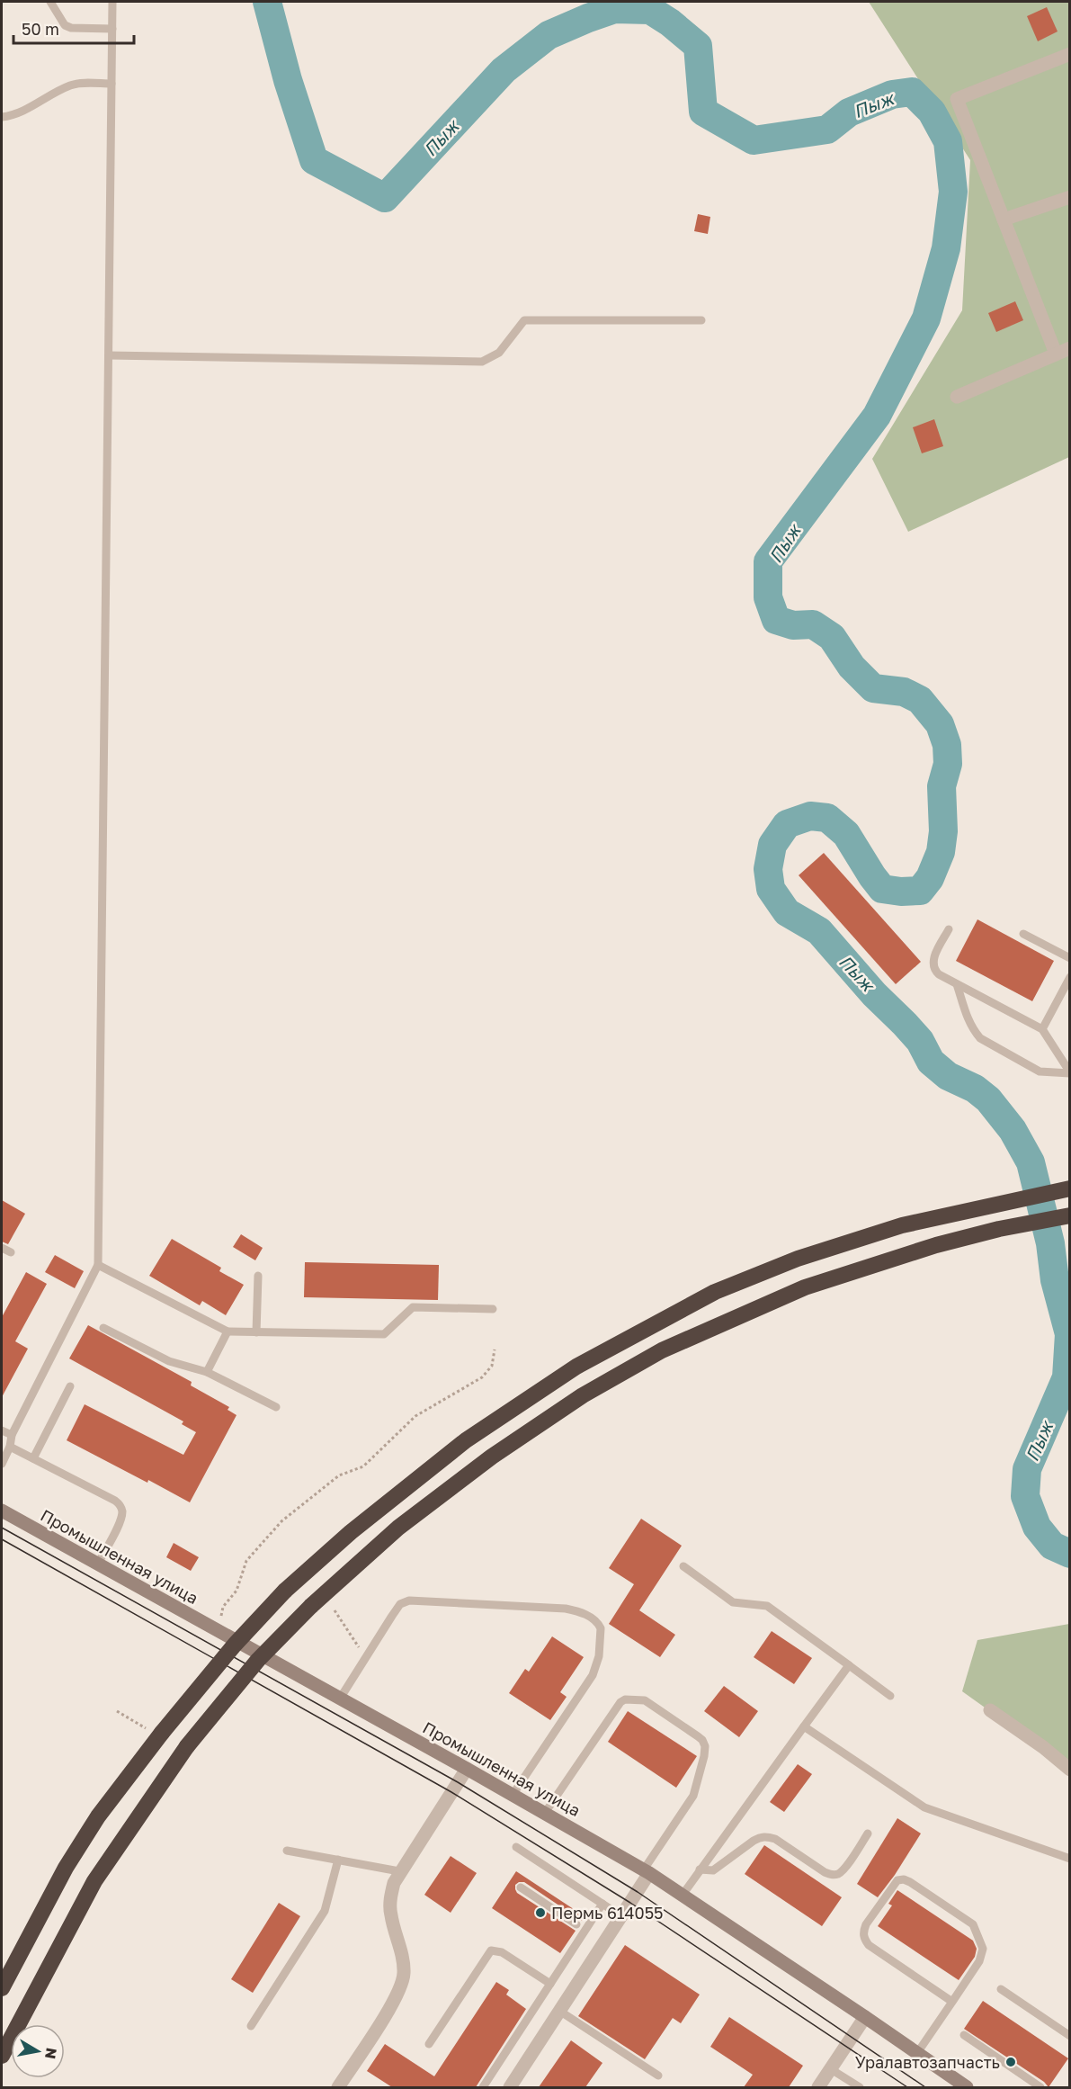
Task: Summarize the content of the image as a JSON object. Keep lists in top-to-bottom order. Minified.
{"streets":{"street":["Промышленная улица"]},"water":["Пыж"],"places":["Пермь 614055","Уралавтозапчасть"],"scale_bar":"50 m","north":"right"}
